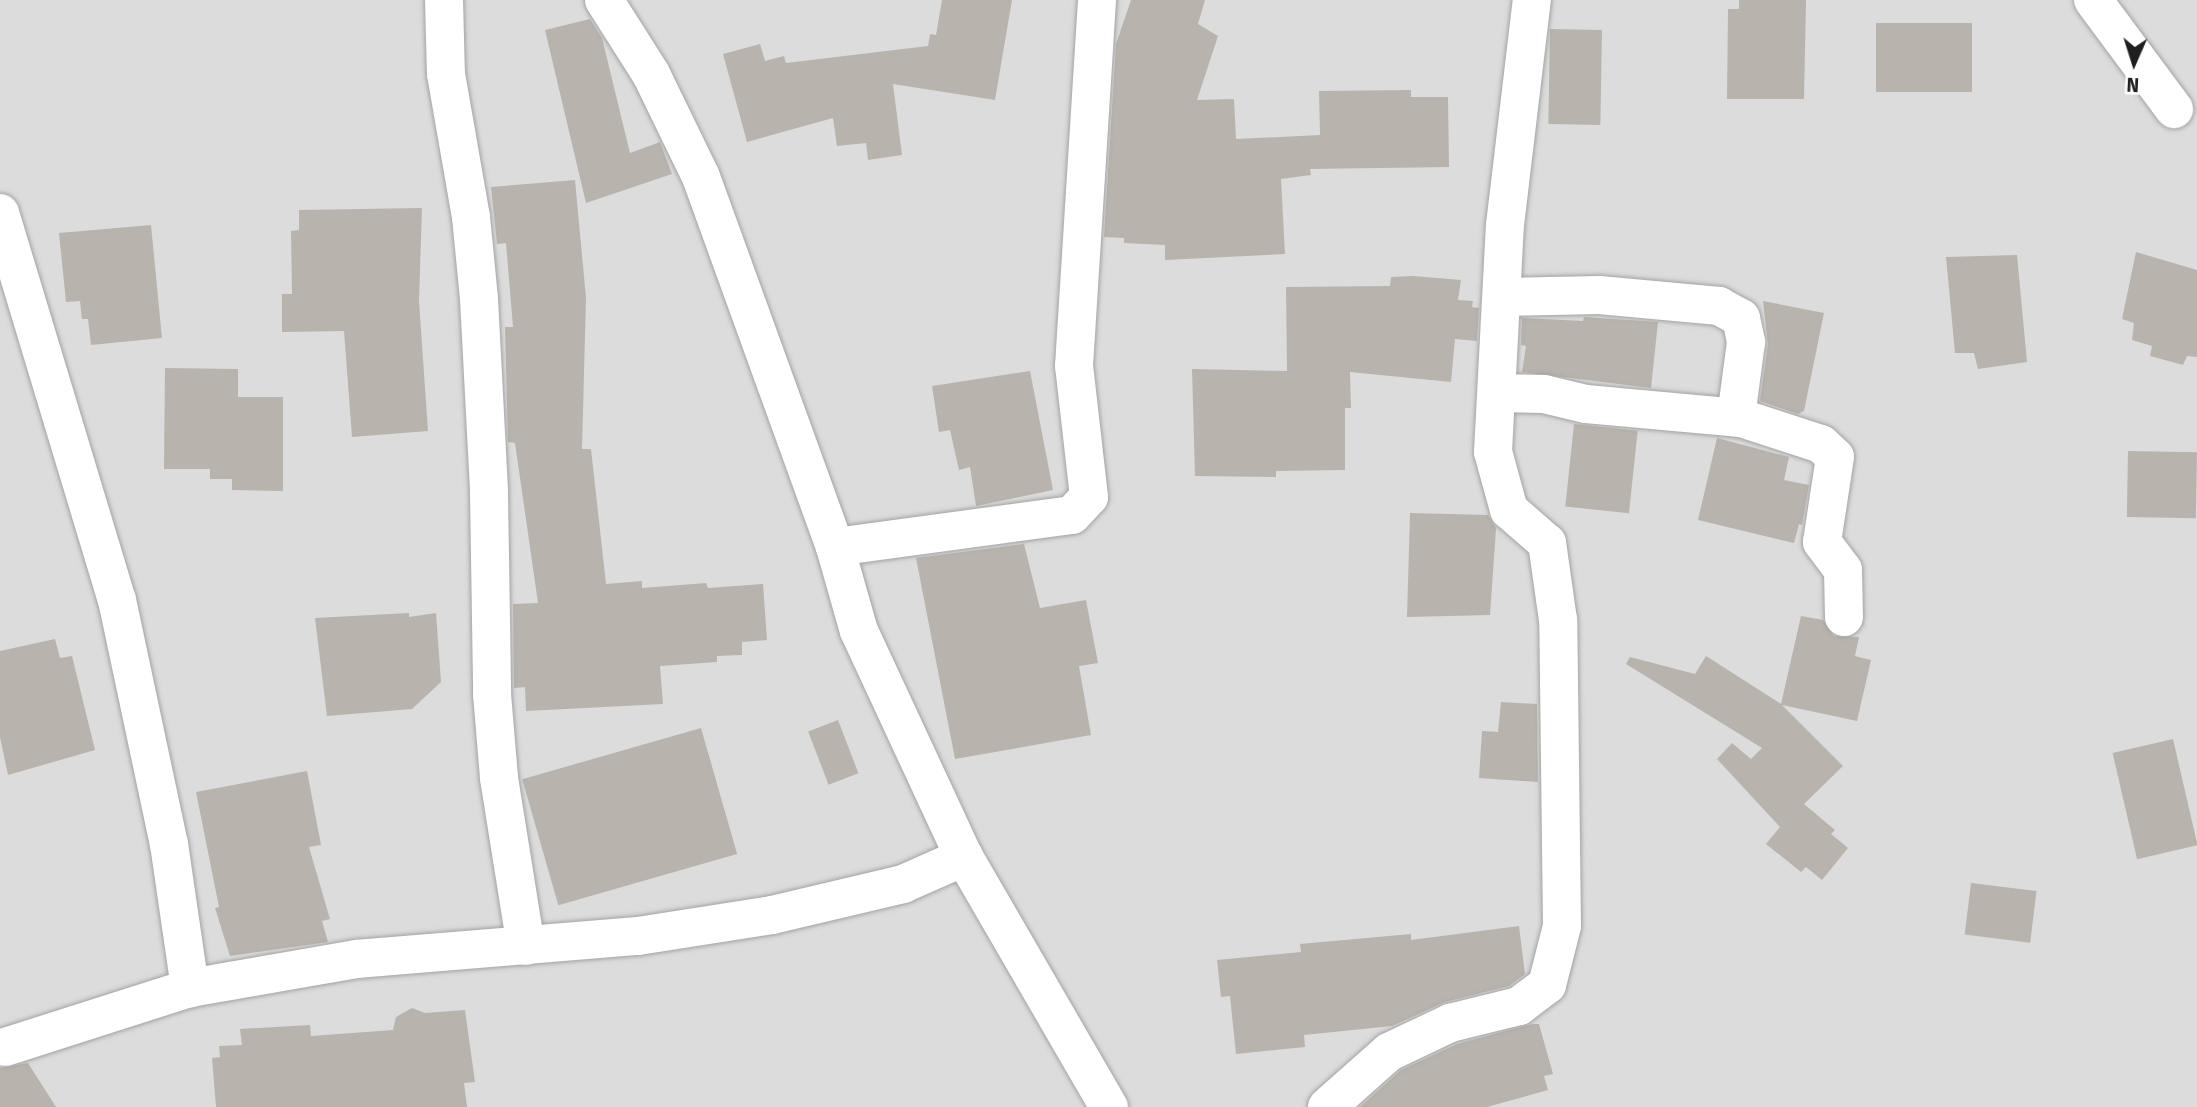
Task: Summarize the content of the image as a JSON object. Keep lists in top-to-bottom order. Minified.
{"north":"bottom"}
